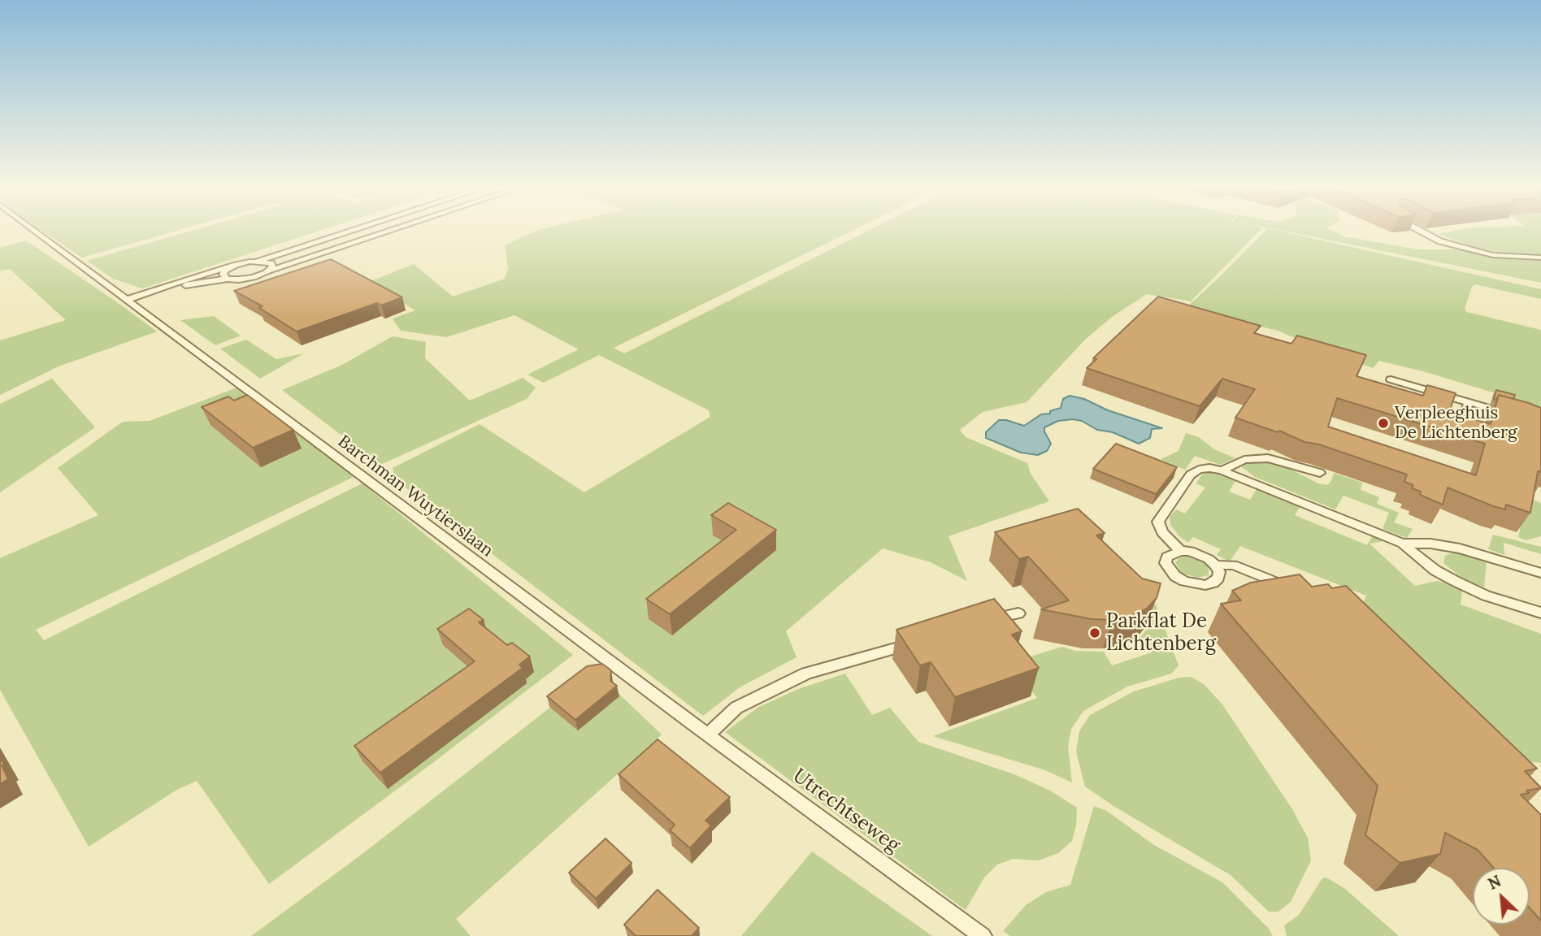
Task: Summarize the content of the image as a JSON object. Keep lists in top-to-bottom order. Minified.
{"streets":{"lane":["Barchman Wuytierslaan","Utrechtseweg"]},"crossings":[["Barchman Wuytierslaan","Utrechtseweg"]],"places":["Verpleeghuis De Lichtenberg","Parkflat De Lichtenberg"],"north":"top left"}
